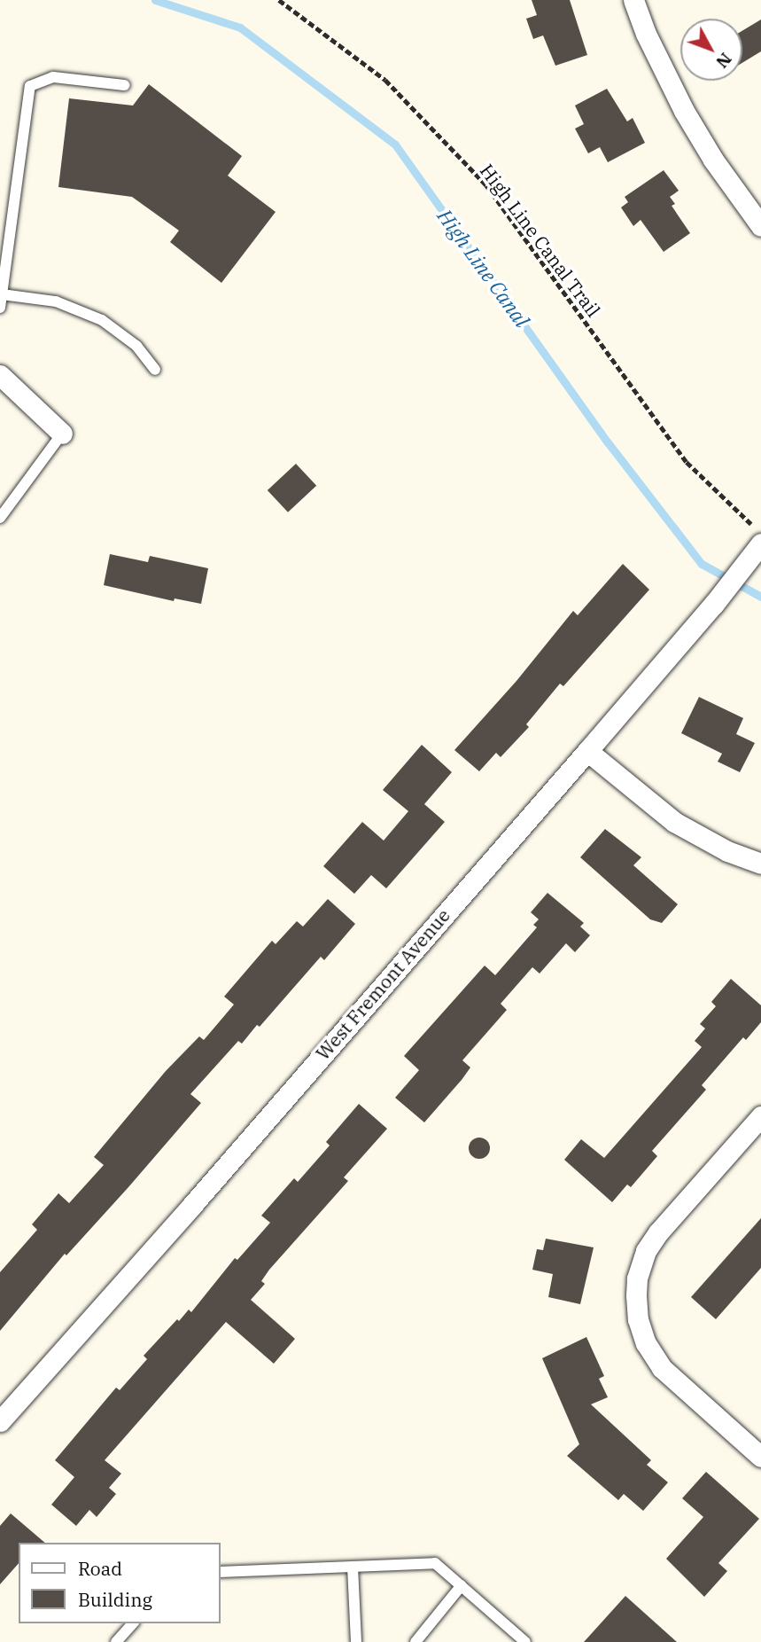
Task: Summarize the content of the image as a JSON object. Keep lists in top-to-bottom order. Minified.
{"streets":{"street":["West Fremont Avenue"],"path":["High Line Canal Trail"]},"water":["High Line Canal"],"legend":["Road","Building"],"north":"bottom right"}
